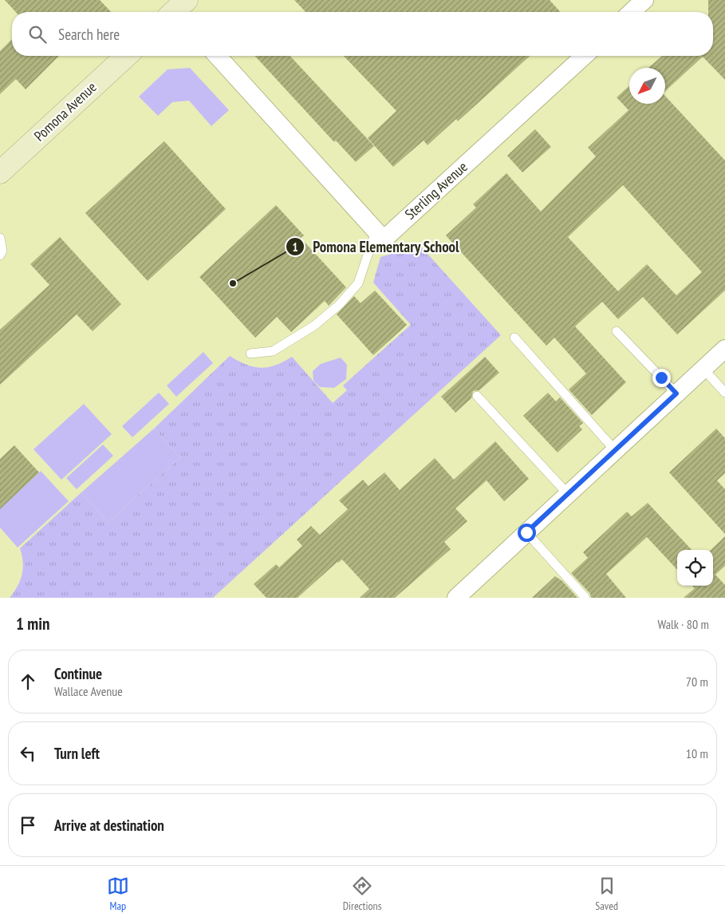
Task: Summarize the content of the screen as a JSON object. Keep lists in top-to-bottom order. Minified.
{"streets":{"street":["Pomona Avenue","Sterling Avenue"]},"places":["Pomona Elementary School"],"north":"bottom left","page":{"search":"Search here","heading":["1 min","Walk · 80 m"],"list":[["Continue","Wallace Avenue","70 m"],["Turn left","10 m"],"Arrive at destination"],"nav":["Map","Directions","Saved"]}}
